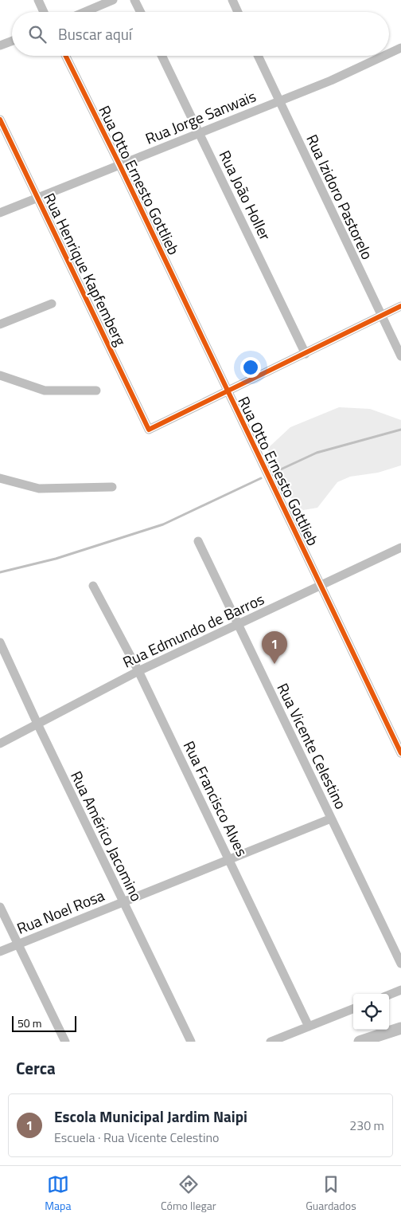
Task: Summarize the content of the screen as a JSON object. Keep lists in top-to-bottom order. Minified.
{"streets":{"street":["Rua Jorge Sanwais","Rua Otto Ernesto Gottlieb","Rua João Holler","Rua Izidoro Pastorelo","Rua Henrique Kapfemberg","Rua Edmundo de Barros","Rua Vicente Celestino","Rua Francisco Alves","Rua Américo Jacomino","Rua Noel Rosa"]},"crossings":[["Rua Jorge Sanwais","Rua Otto Ernesto Gottlieb"],["Rua Jorge Sanwais","Rua João Holler"],["Rua Jorge Sanwais","Rua Izidoro Pastorelo"],["Rua Jorge Sanwais","Rua Henrique Kapfemberg"],["Rua Otto Ernesto Gottlieb","Rua Henrique Kapfemberg"],["Rua Otto Ernesto Gottlieb","Rua Edmundo de Barros"],["Rua Edmundo de Barros","Rua Vicente Celestino"],["Rua Edmundo de Barros","Rua Francisco Alves"],["Rua Edmundo de Barros","Rua Américo Jacomino"],["Rua Vicente Celestino","Rua Noel Rosa"],["Rua Francisco Alves","Rua Noel Rosa"],["Rua Américo Jacomino","Rua Noel Rosa"]],"scale_bar":"50 m","page":{"search":"Buscar aquí","pins":"1","scale":"50 m","heading":"Cerca","list":[{"mark":"1","name":"Escola Municipal Jardim Naipi","note":"Escuela · Rua Vicente Celestino","value":"230 m"}],"nav":["Mapa","Cómo llegar","Guardados"]}}
